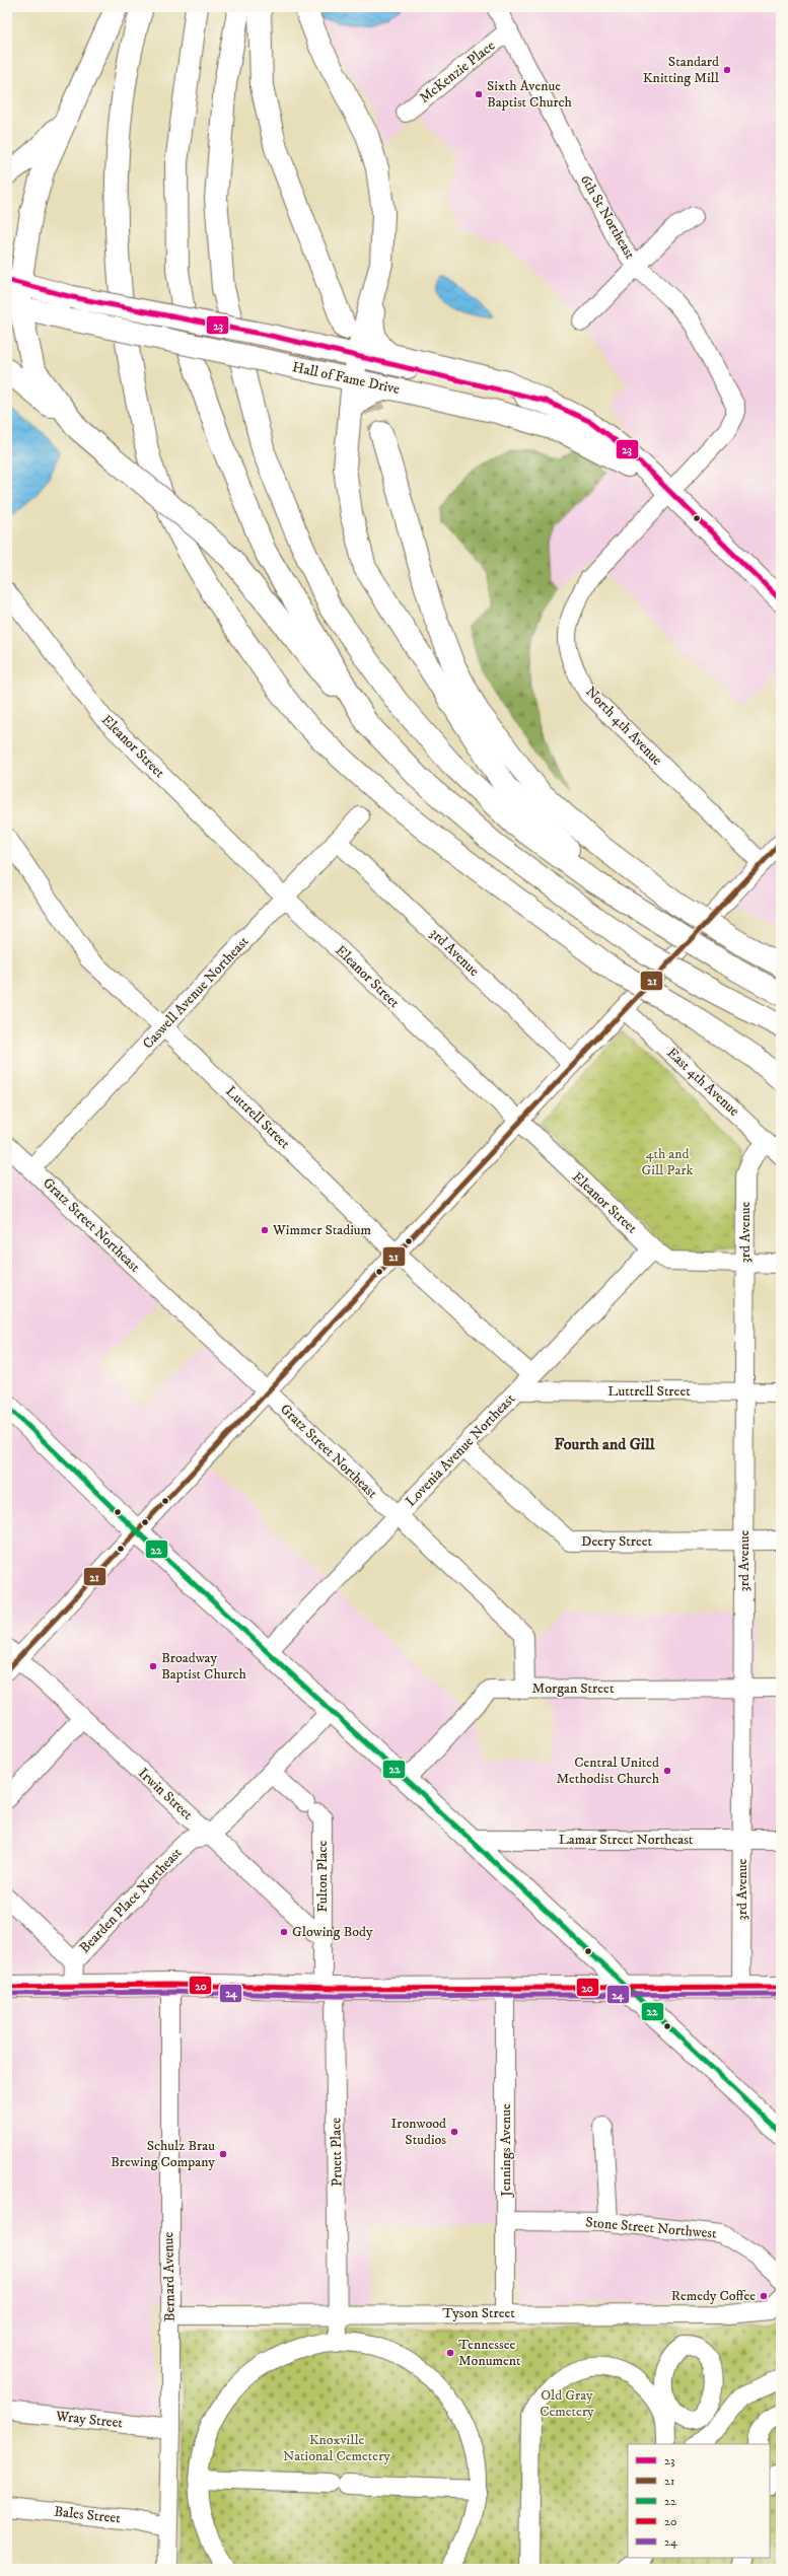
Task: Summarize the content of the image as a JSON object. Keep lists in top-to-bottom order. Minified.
{"streets":{"main road":["Hall of Fame Drive"],"street":["McKenzie Place","6th St Northeast","North 4th Avenue","Eleanor Street","3rd Avenue","Caswell Avenue Northeast","East 4th Avenue","Luttrell Street","Gratz Street Northeast","Lovenia Avenue Northeast","Deery Street","Morgan Street","Irwin Street","Lamar Street Northeast","Fulton Place","Bearden Place Northeast","Jennings Avenue","Pruett Place","Stone Street Northwest","Bernard Avenue","Tyson Street","Wray Street","Bales Street"]},"crossings":[["McKenzie Place","6th St Northeast"],["6th St Northeast","North 4th Avenue"],["Hall of Fame Drive","North 4th Avenue"],["Eleanor Street","3rd Avenue"],["Eleanor Street","Caswell Avenue Northeast"],["Eleanor Street","Lovenia Avenue Northeast"],["3rd Avenue","Caswell Avenue Northeast"],["3rd Avenue","East 4th Avenue"],["3rd Avenue","Luttrell Street"],["3rd Avenue","Deery Street"],["3rd Avenue","Morgan Street"],["3rd Avenue","Lamar Street Northeast"],["Caswell Avenue Northeast","Luttrell Street"],["Caswell Avenue Northeast","Gratz Street Northeast"],["Luttrell Street","Lovenia Avenue Northeast"],["Gratz Street Northeast","Lovenia Avenue Northeast"],["Gratz Street Northeast","Morgan Street"],["Lovenia Avenue Northeast","Deery Street"],["Irwin Street","Fulton Place"],["Irwin Street","Bearden Place Northeast"],["Fulton Place","Pruett Place"],["Jennings Avenue","Stone Street Northwest"],["Jennings Avenue","Tyson Street"],["Pruett Place","Tyson Street"],["Bernard Avenue","Tyson Street"],["Bernard Avenue","Wray Street"],["Bernard Avenue","Bales Street"]],"districts":["Fourth and Gill"],"parks":["4th and Gill Park","Old Gray Cemetery","Knoxville National Cemetery"],"places":["Standard Knitting Mill","Sixth Avenue Baptist Church","Wimmer Stadium","Broadway Baptist Church","Central United Methodist Church","Glowing Body","Ironwood Studios","Schulz Brau Brewing Company","Remedy Coffee","Tennessee Monument"],"lines":["transit line 23","transit line 21","transit line 22","transit line 20","transit line 24"],"legend":["23","21","22","20","24"]}
